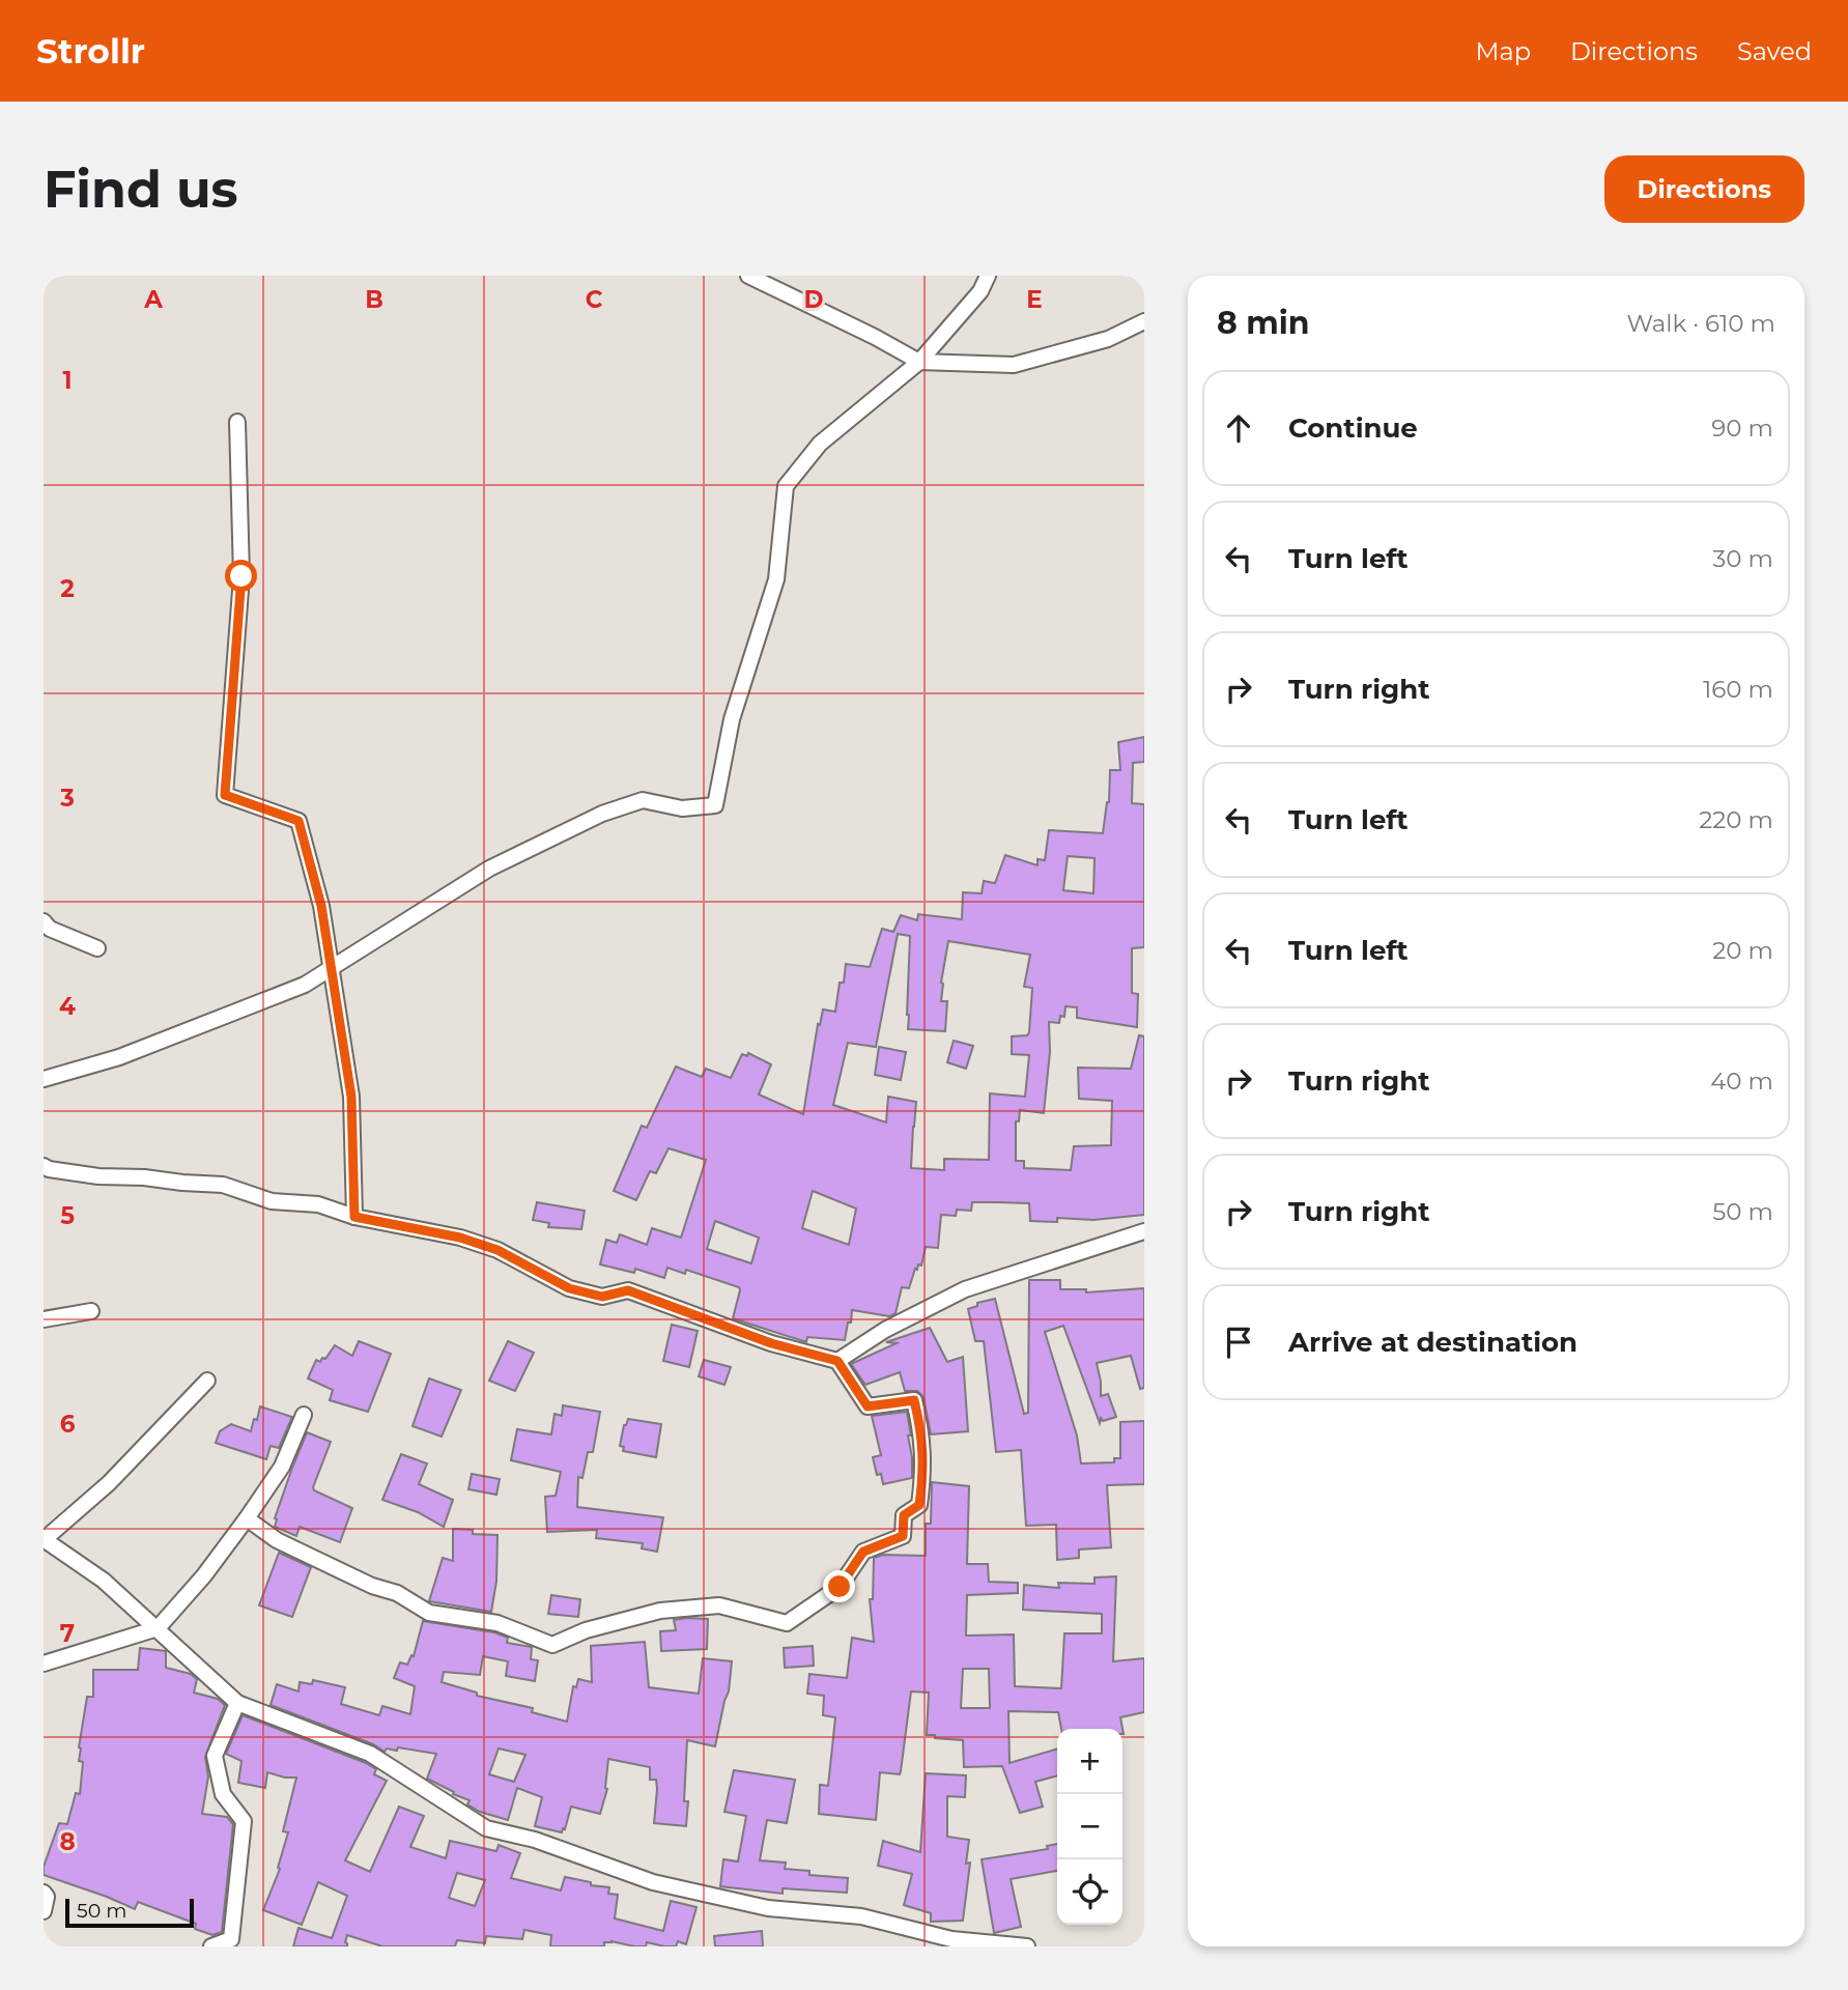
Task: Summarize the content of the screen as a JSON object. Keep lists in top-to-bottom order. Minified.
{"scale_bar":"50 m","page":{"header":"Strollr","nav":["Map","Directions","Saved"],"buttons":"Directions","title":"Find us","heading":["8 min","Walk · 610 m"],"list":[["Continue","90 m"],["Turn left","30 m"],["Turn right","160 m"],["Turn left","220 m"],["Turn left","20 m"],["Turn right","40 m"],["Turn right","50 m"],"Arrive at destination"],"map_buttons":["+","−"],"scale":"50 m"},"grid":{"columns":["A","B","C","D","E"],"rows":["1","2","3","4","5","6","7","8"]}}
